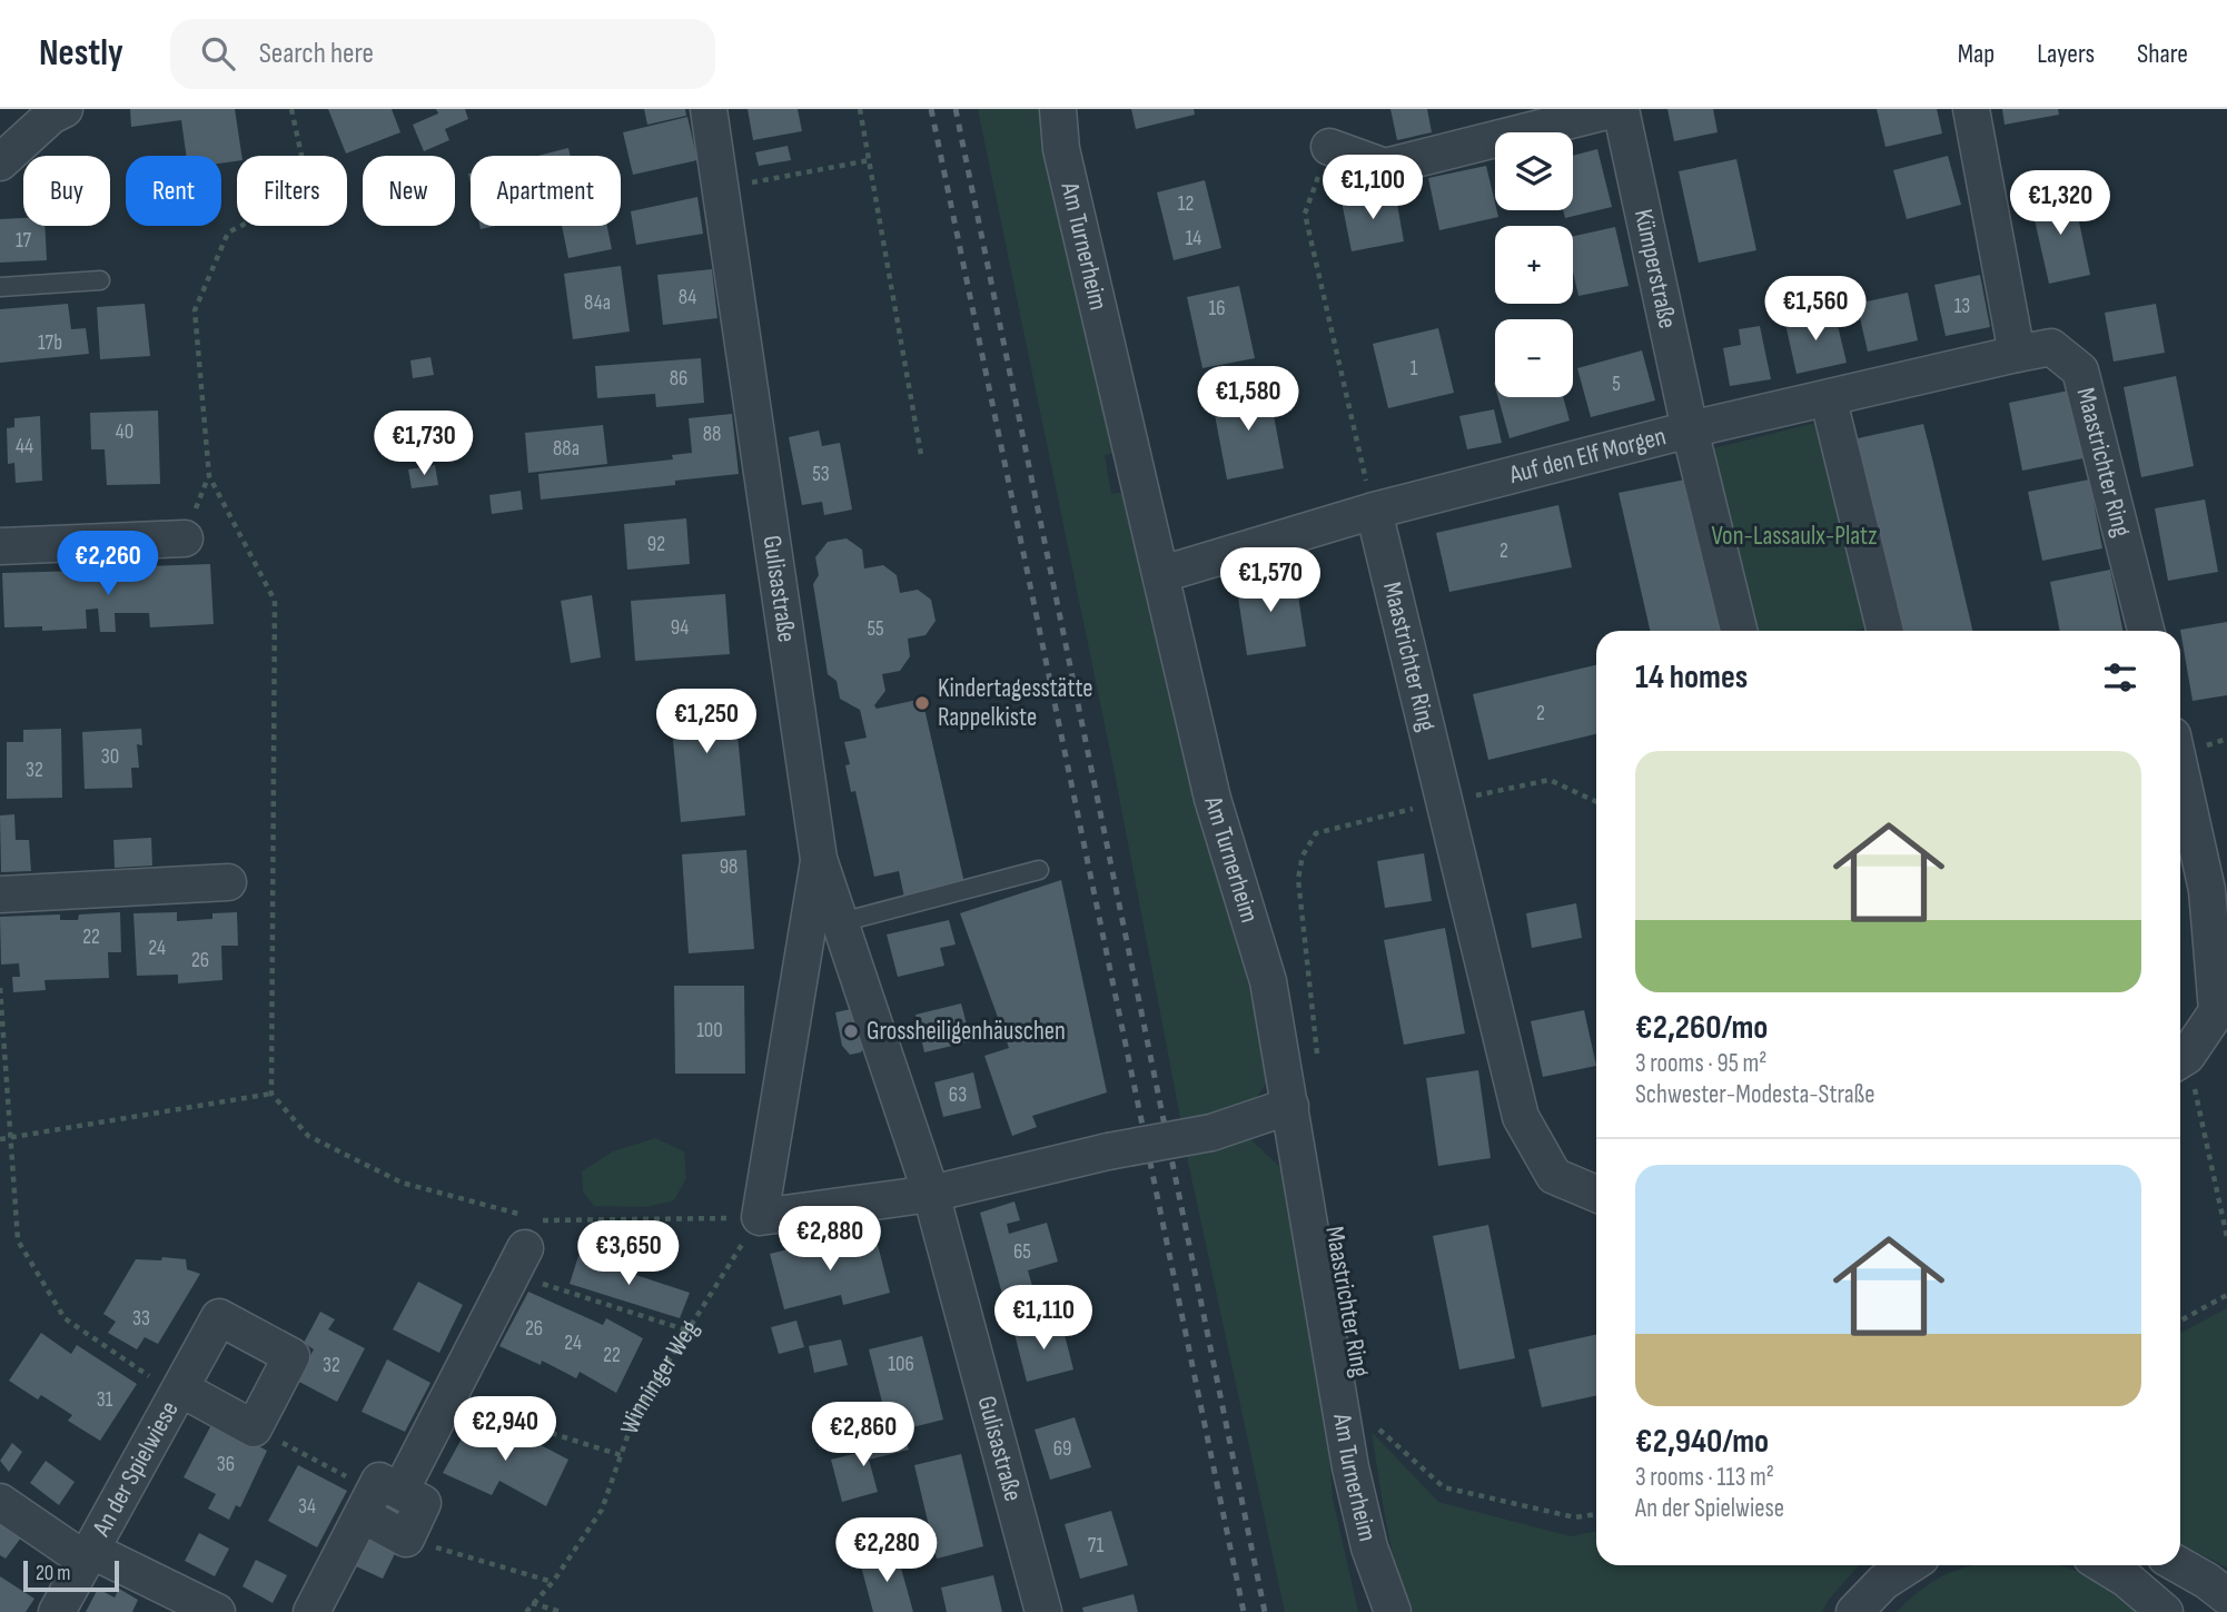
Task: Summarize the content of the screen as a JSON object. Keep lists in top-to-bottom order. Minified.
{"streets":{"street":["Am Turnerheim","Kümperstraße","Auf den Elf Morgen","Maastrichter Ring","Gulisastraße","An der Spielwiese"],"path":["Winninger Weg"]},"crossings":[["Am Turnerheim","Auf den Elf Morgen"],["Kümperstraße","Auf den Elf Morgen"],["Auf den Elf Morgen","Maastrichter Ring"]],"parks":["Von-Lassaulx-Platz"],"places":["Kindertagesstätte Rappelkiste","Grossheiligenhäuschen"],"house_numbers":["12","14","17","84","84a","13","16","17b","1","86","5","40","88","44","88a","53","92","2","94","55","2","30","32","98","22","24","26","100","63","65","33","26","24","22","106","32","31","69","36","34","71"],"scale_bar":"20 m","page":{"header":"Nestly","search":"Search here","nav":["Map","Layers","Share"],"map_buttons":["+","−"],"price":["€1,100","€1,320","€1,560","€1,580","€1,730","€2,260","€1,570","€1,250","€2,880","€3,650","€1,110","€2,940","€2,860","€2,280"],"chip":["Buy","Rent","Filters","New","Apartment"],"heading":"14 homes","list":[{"name":"€2,260/mo","note":"3 rooms · 95 m² · Schwester-Modesta-Straße"},{"name":"€2,940/mo","note":"3 rooms · 113 m² · An der Spielwiese"}],"scale":"20 m"}}
